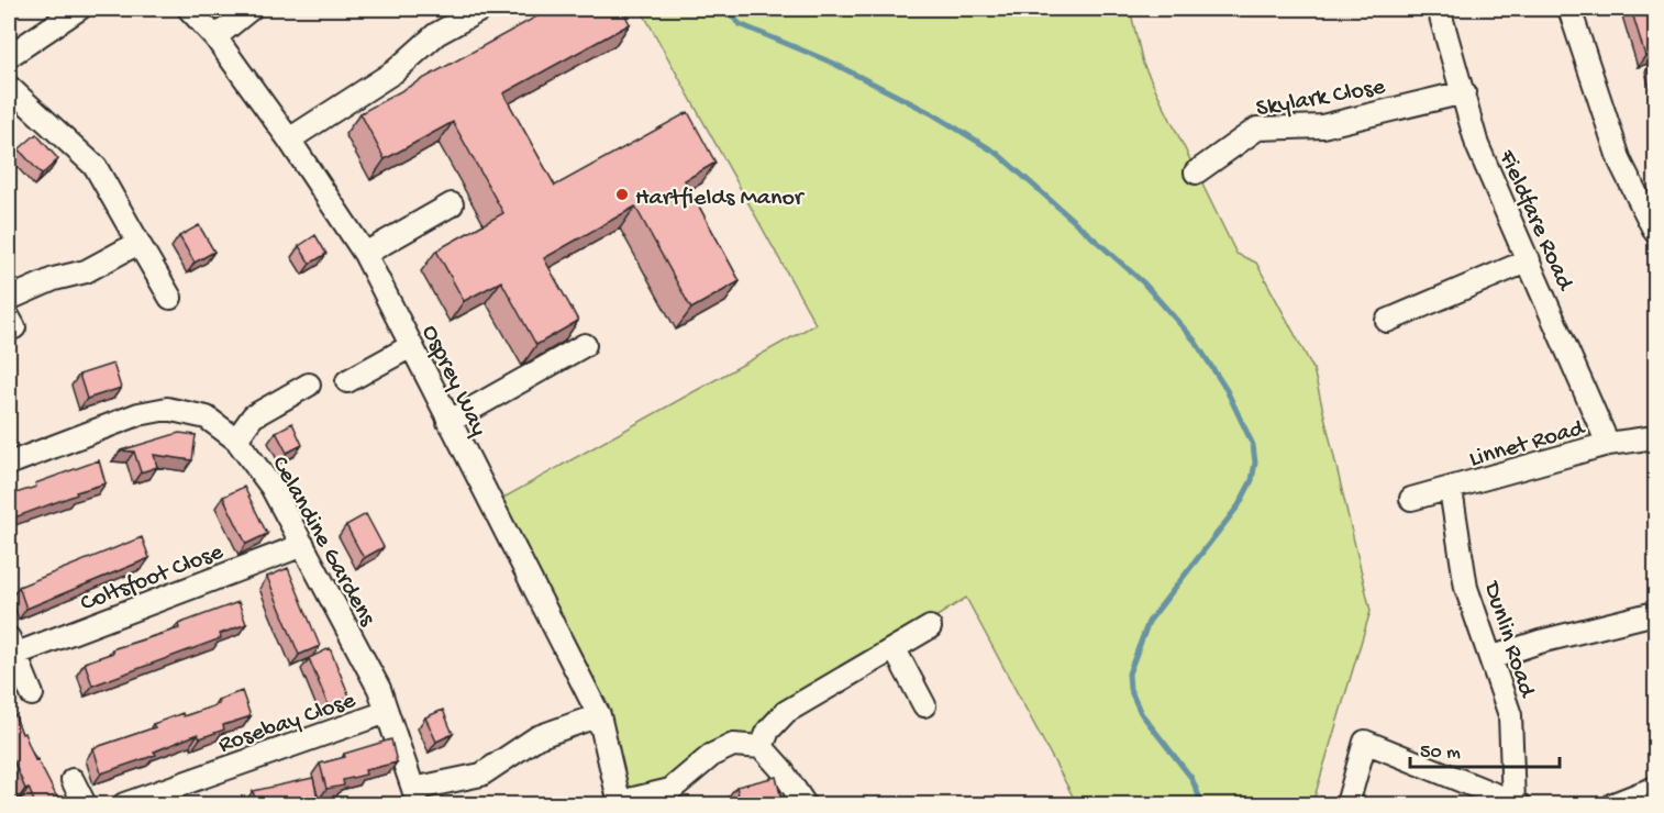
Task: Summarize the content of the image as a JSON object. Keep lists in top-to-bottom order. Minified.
{"streets":{"street":["Skylark Close","Fieldfare Road","Osprey Way","Linnet Road","Celandine Gardens","Coltsfoot Close","Dunlin Road","Rosebay Close"]},"crossings":[["Skylark Close","Fieldfare Road"],["Fieldfare Road","Linnet Road"],["Linnet Road","Dunlin Road"],["Celandine Gardens","Coltsfoot Close"],["Celandine Gardens","Rosebay Close"]],"places":["Hartfields Manor"],"scale_bar":"50 m"}
